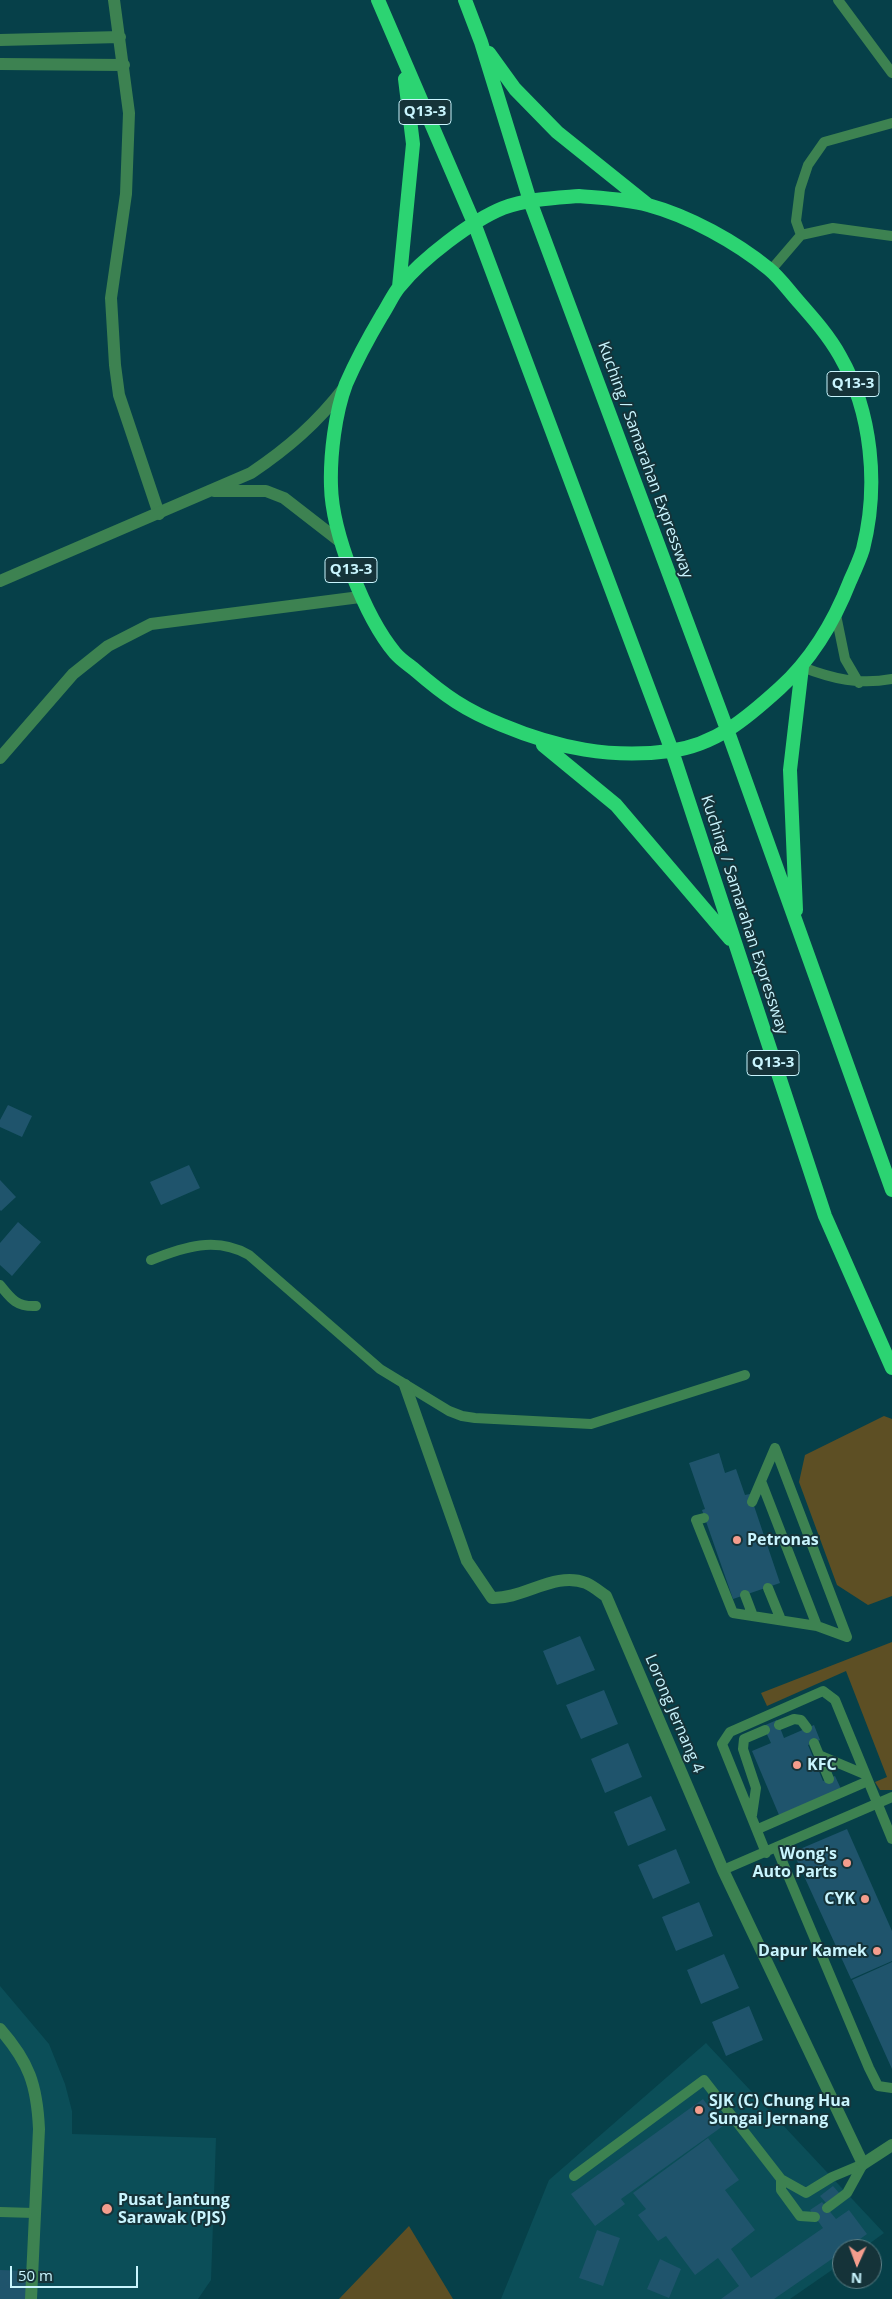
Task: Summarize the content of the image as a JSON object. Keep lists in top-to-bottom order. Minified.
{"streets":{"highway":["Q13-3","Kuching / Samarahan Expressway"],"street":["Lorong Jernang 4"]},"crossings":[["Q13-3","Kuching / Samarahan Expressway"]],"places":["Petronas","KFC","Wong's Auto Parts","CYK","Dapur Kamek","SJK (C) Chung Hua Sungai Jernang","Pusat Jantung Sarawak (PJS)"],"scale_bar":"50 m","north":"bottom"}
